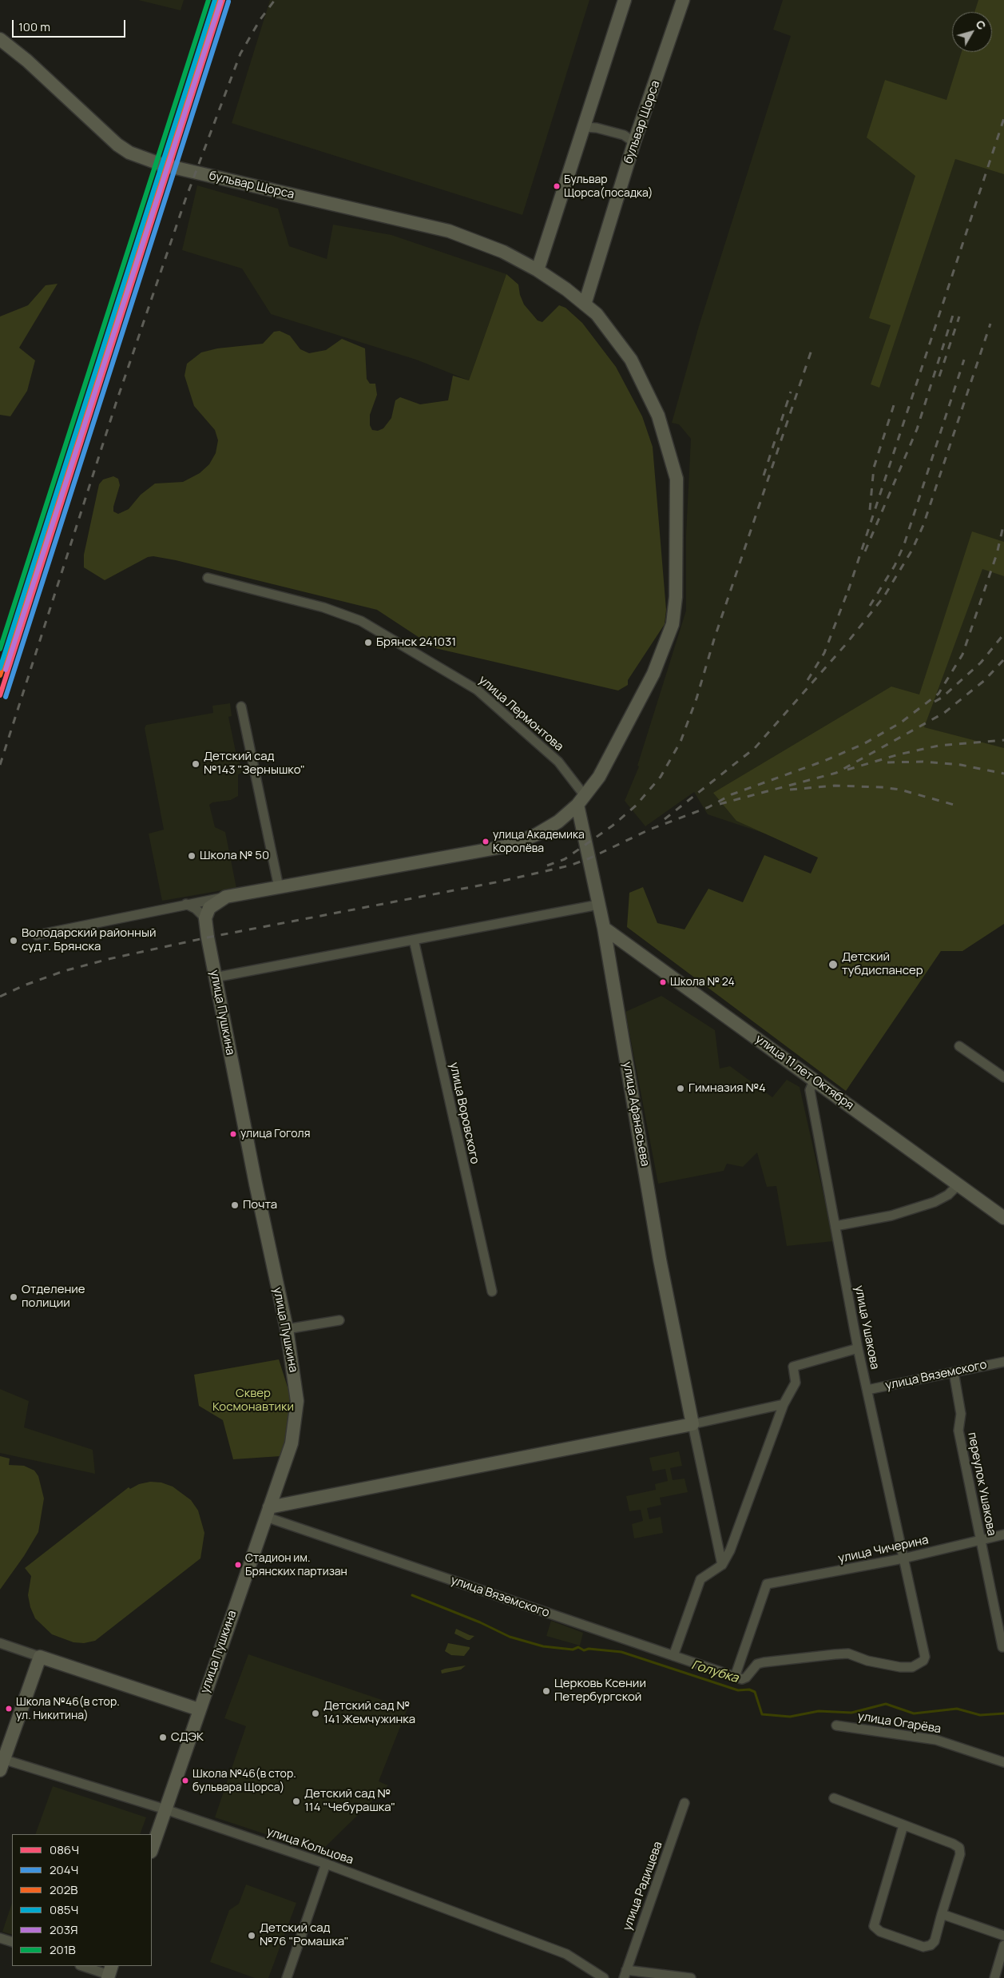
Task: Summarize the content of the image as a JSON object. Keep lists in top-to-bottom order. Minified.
{"streets":{"main road":["бульвар Щорса","улица Пушкина","улица 11 лет Октября","улица Афанасьева"],"street":["улица Лермонтова","улица Воровского","улица Ушакова","улица Вяземского","переулок Ушакова","улица Чичерина","улица Огарёва","улица Кольцова","улица Радищева"]},"crossings":[["улица Лермонтова","улица Афанасьева"],["улица Пушкина","улица Вяземского"],["улица Пушкина","улица Кольцова"],["улица 11 лет Октября","улица Афанасьева"],["улица 11 лет Октября","улица Ушакова"],["улица Ушакова","улица Вяземского"],["улица Ушакова","улица Чичерина"],["улица Вяземского","переулок Ушакова"],["улица Вяземского","улица Чичерина"],["переулок Ушакова","улица Чичерина"]],"water":["Голубка"],"parks":["Сквер Космонавтики"],"places":["Бульвар Щорса(посадка)","Брянск 241031","Детский сад №143 \"Зернышко\"","улица Академика Королёва","Школа № 50","Володарский районный суд г. Брянска","Детский тубдиспансер","Школа № 24","Гимназия №4","улица Гоголя","Почта","Отделение полиции","Стадион им. Брянских партизан","Церковь Ксении Петербургской","Школа №46(в стор. ул. Никитина)","Детский сад № 141 Жемчужинка","СДЭК","Школа №46(в стор. бульвара Щорса)","Детский сад № 114 \"Чебурашка\"","Детский сад №76 \"Ромашка\""],"lines":["transit line 086Ч","transit line 202В","transit line 085Ч","transit line 201В","transit line 204Ч","transit line 203Я"],"legend":["086Ч","204Ч","202В","085Ч","203Я","201В"],"scale_bar":"100 m","north":"top right"}
